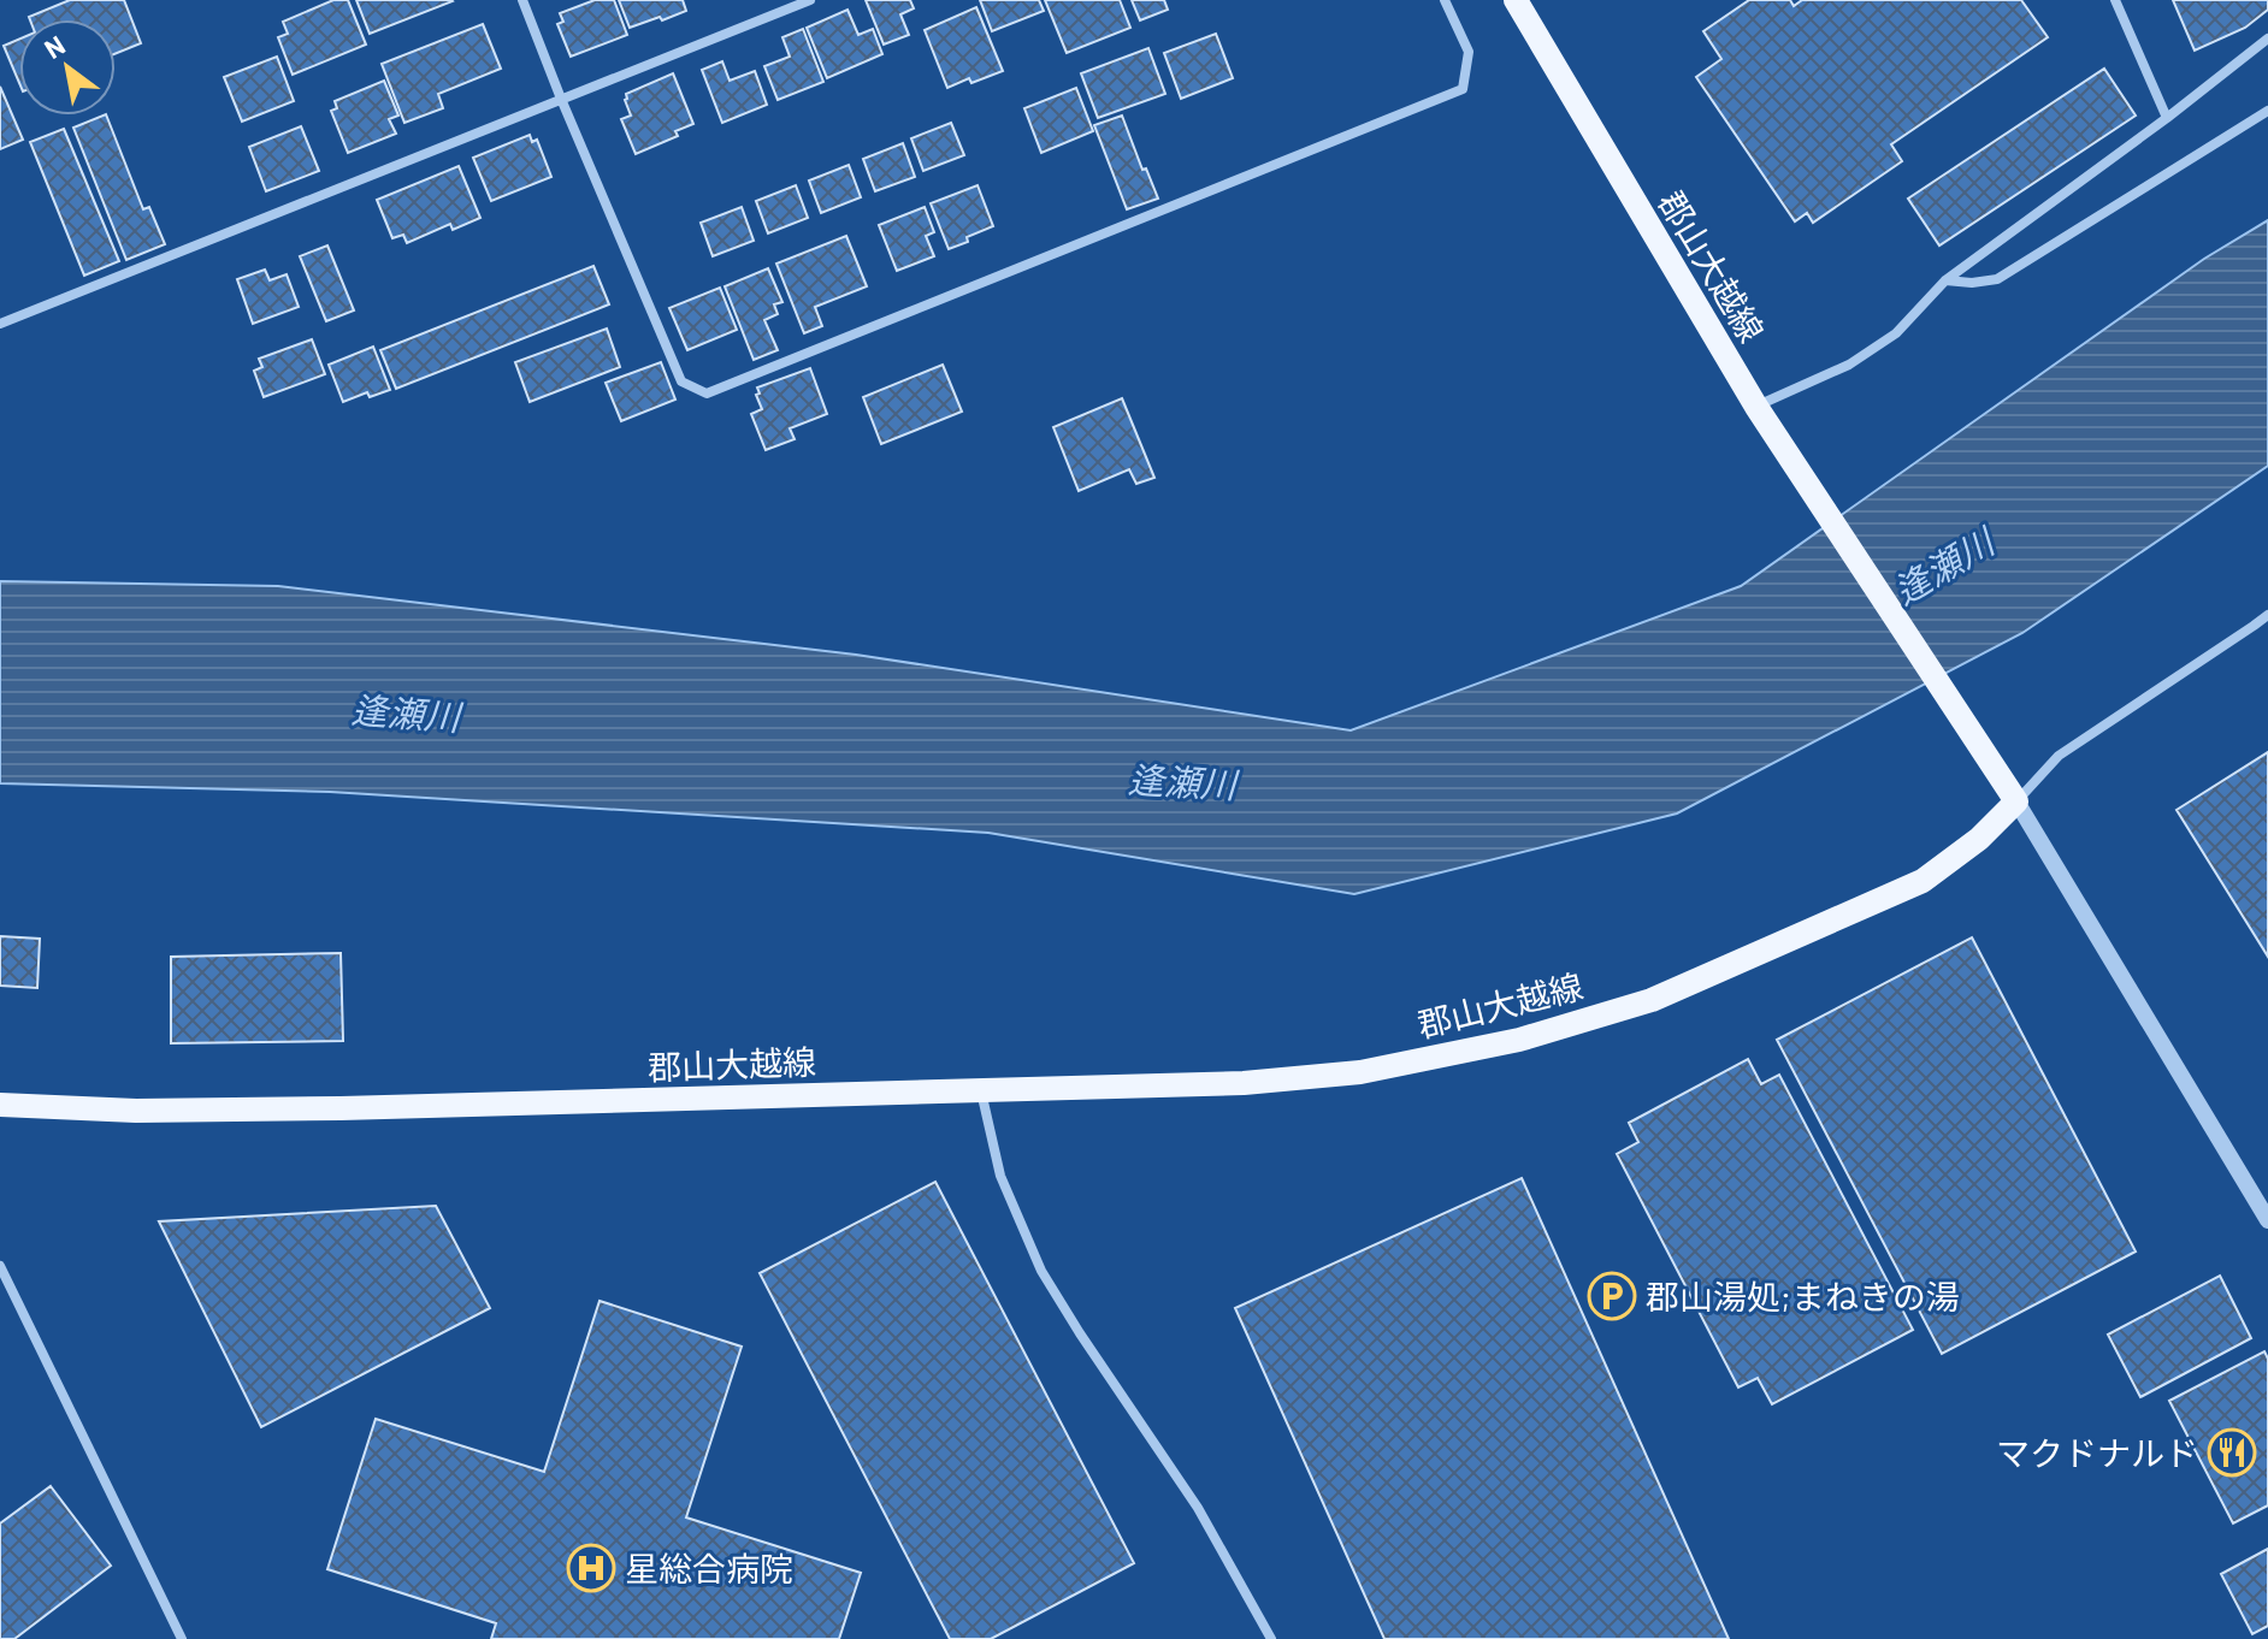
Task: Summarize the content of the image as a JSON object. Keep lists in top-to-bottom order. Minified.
{"streets":{"main road":["郡山大越線"]},"water":["逢瀬川"],"places":{"parking":["郡山湯処;まねきの湯"],"restaurant":["マクドナルド"],"hospital":["星総合病院"]},"north":"top left"}
